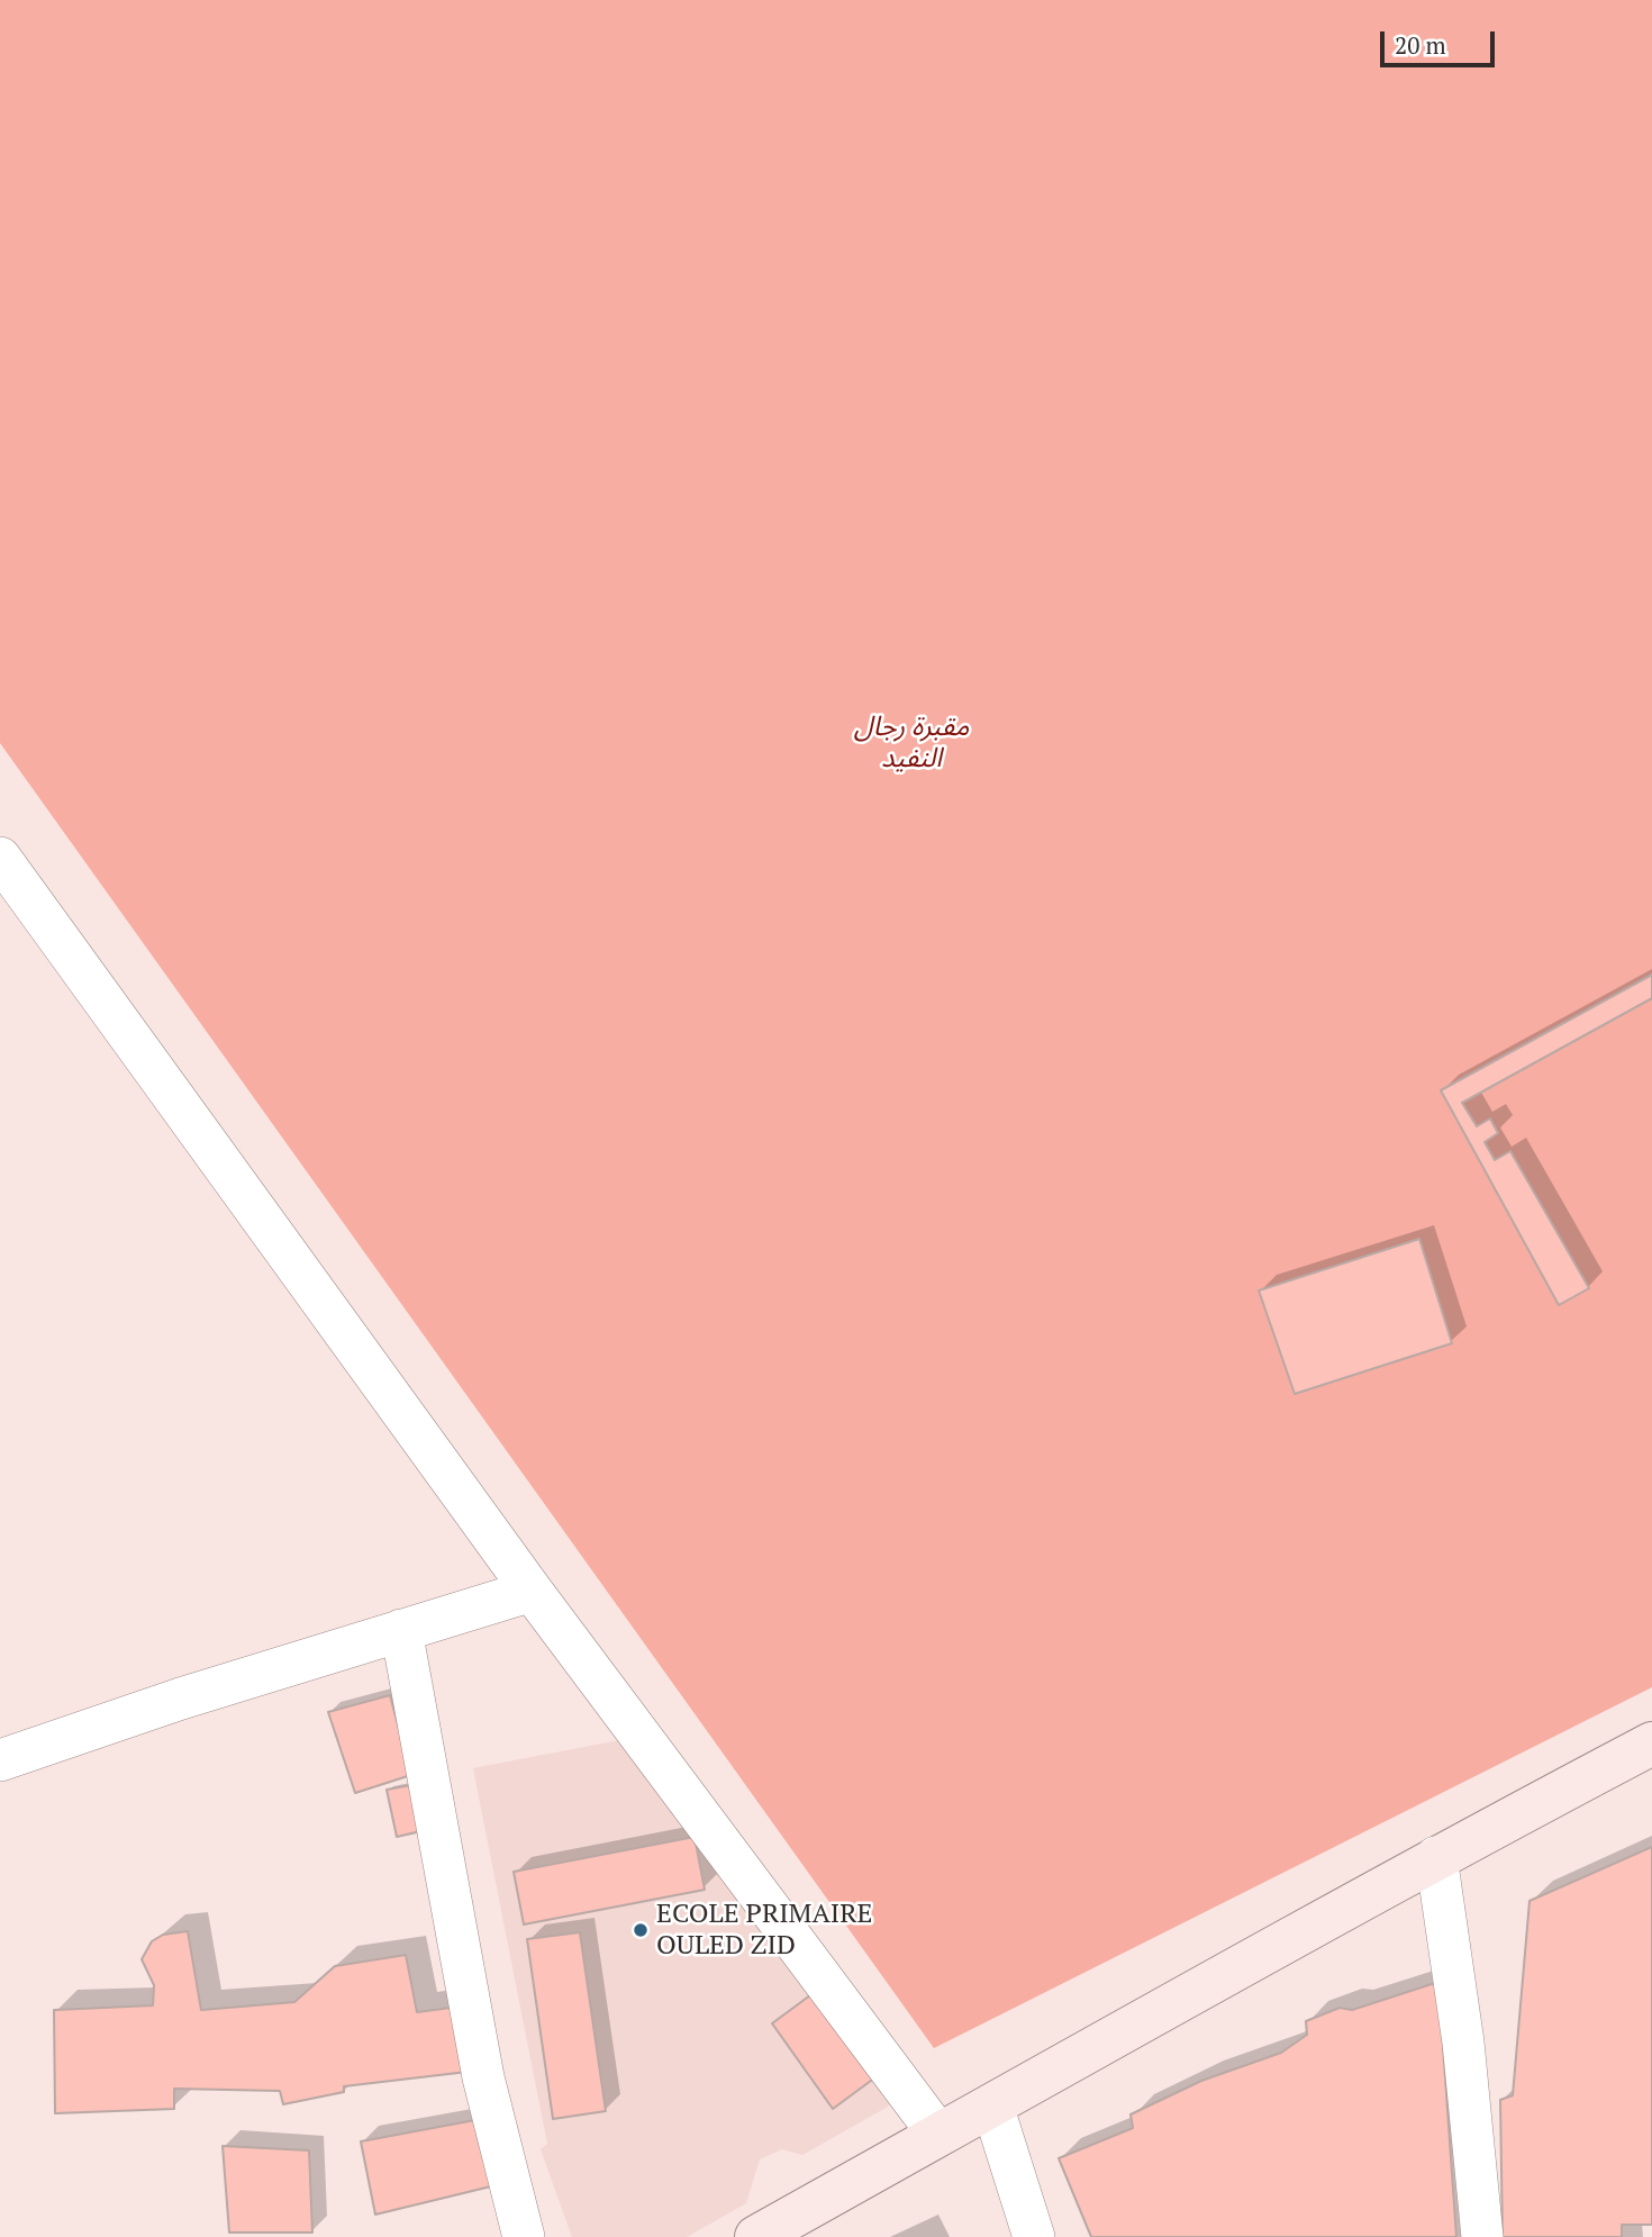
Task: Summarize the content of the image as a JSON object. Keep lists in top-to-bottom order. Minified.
{"parks":["مقبرة رجال النفيد"],"places":["ECOLE PRIMAIRE OULED ZID"],"scale_bar":"20 m"}
